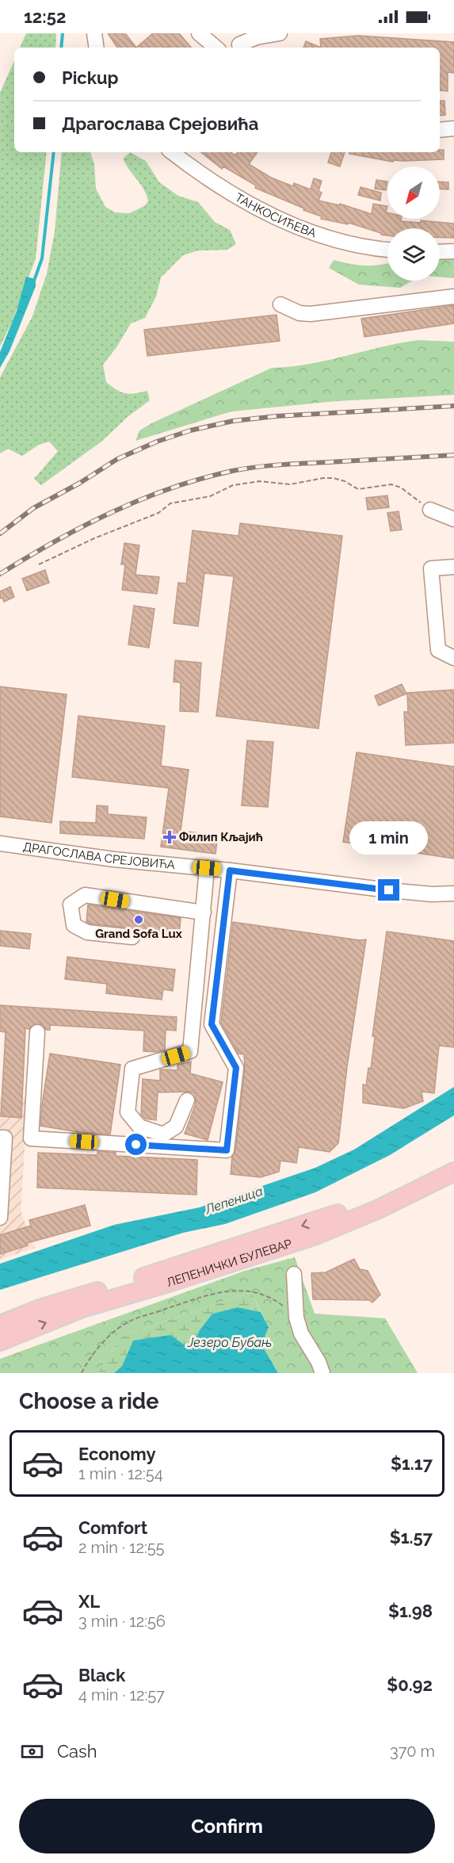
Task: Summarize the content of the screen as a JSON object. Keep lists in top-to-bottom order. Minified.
{"streets":{"main road":["ЛЕПЕНИЧКИ БУЛЕВАР"],"street":["ТАНКОСИЋЕВА","ДРАГОСЛАВА СРЕЈОВИЋА"]},"water":["Лепеница","Језеро Бубањ"],"places":{"health":["Филип Кљајић"],"other":["Grand Sofa Lux"]},"north":"bottom left","page":{"status":"12:52","banner":["Pickup","Драгослава Срејовића"],"bubble":"1 min","heading":"Choose a ride","list":[{"name":"Economy","note":"1 min · 12:54","value":"$1.17"},{"name":"Comfort","note":"2 min · 12:55","value":"$1.57"},{"name":"XL","note":"3 min · 12:56","value":"$1.98"},{"name":"Black","note":"4 min · 12:57","value":"$0.92"}],"pay":["Cash","370 m"],"buttons":"Confirm"}}
